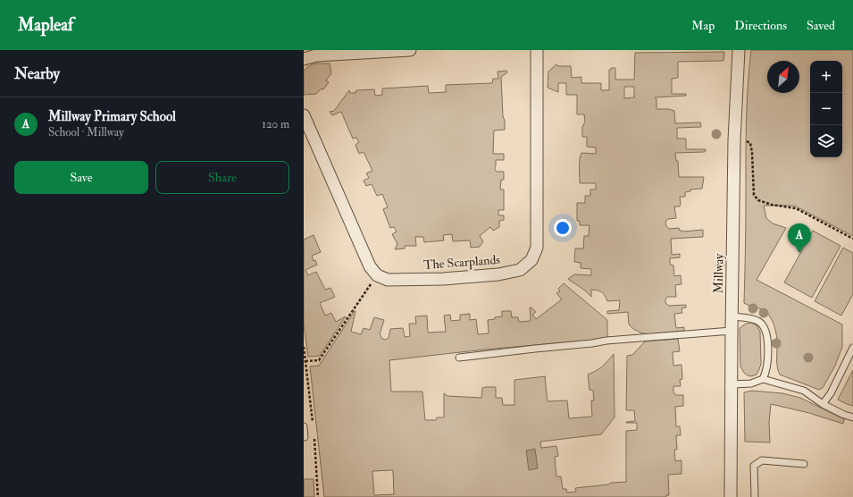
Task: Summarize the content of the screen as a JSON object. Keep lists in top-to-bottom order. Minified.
{"streets":{"street":["The Scarplands","Millway"]},"north":"top right","page":{"header":"Mapleaf","nav":["Map","Directions","Saved"],"heading":"Nearby","map_buttons":["+","−"],"list":[{"mark":"A","name":"Millway Primary School","note":"School · Millway","value":"120 m"}],"buttons":["Save","Share"],"pins":"A"}}
